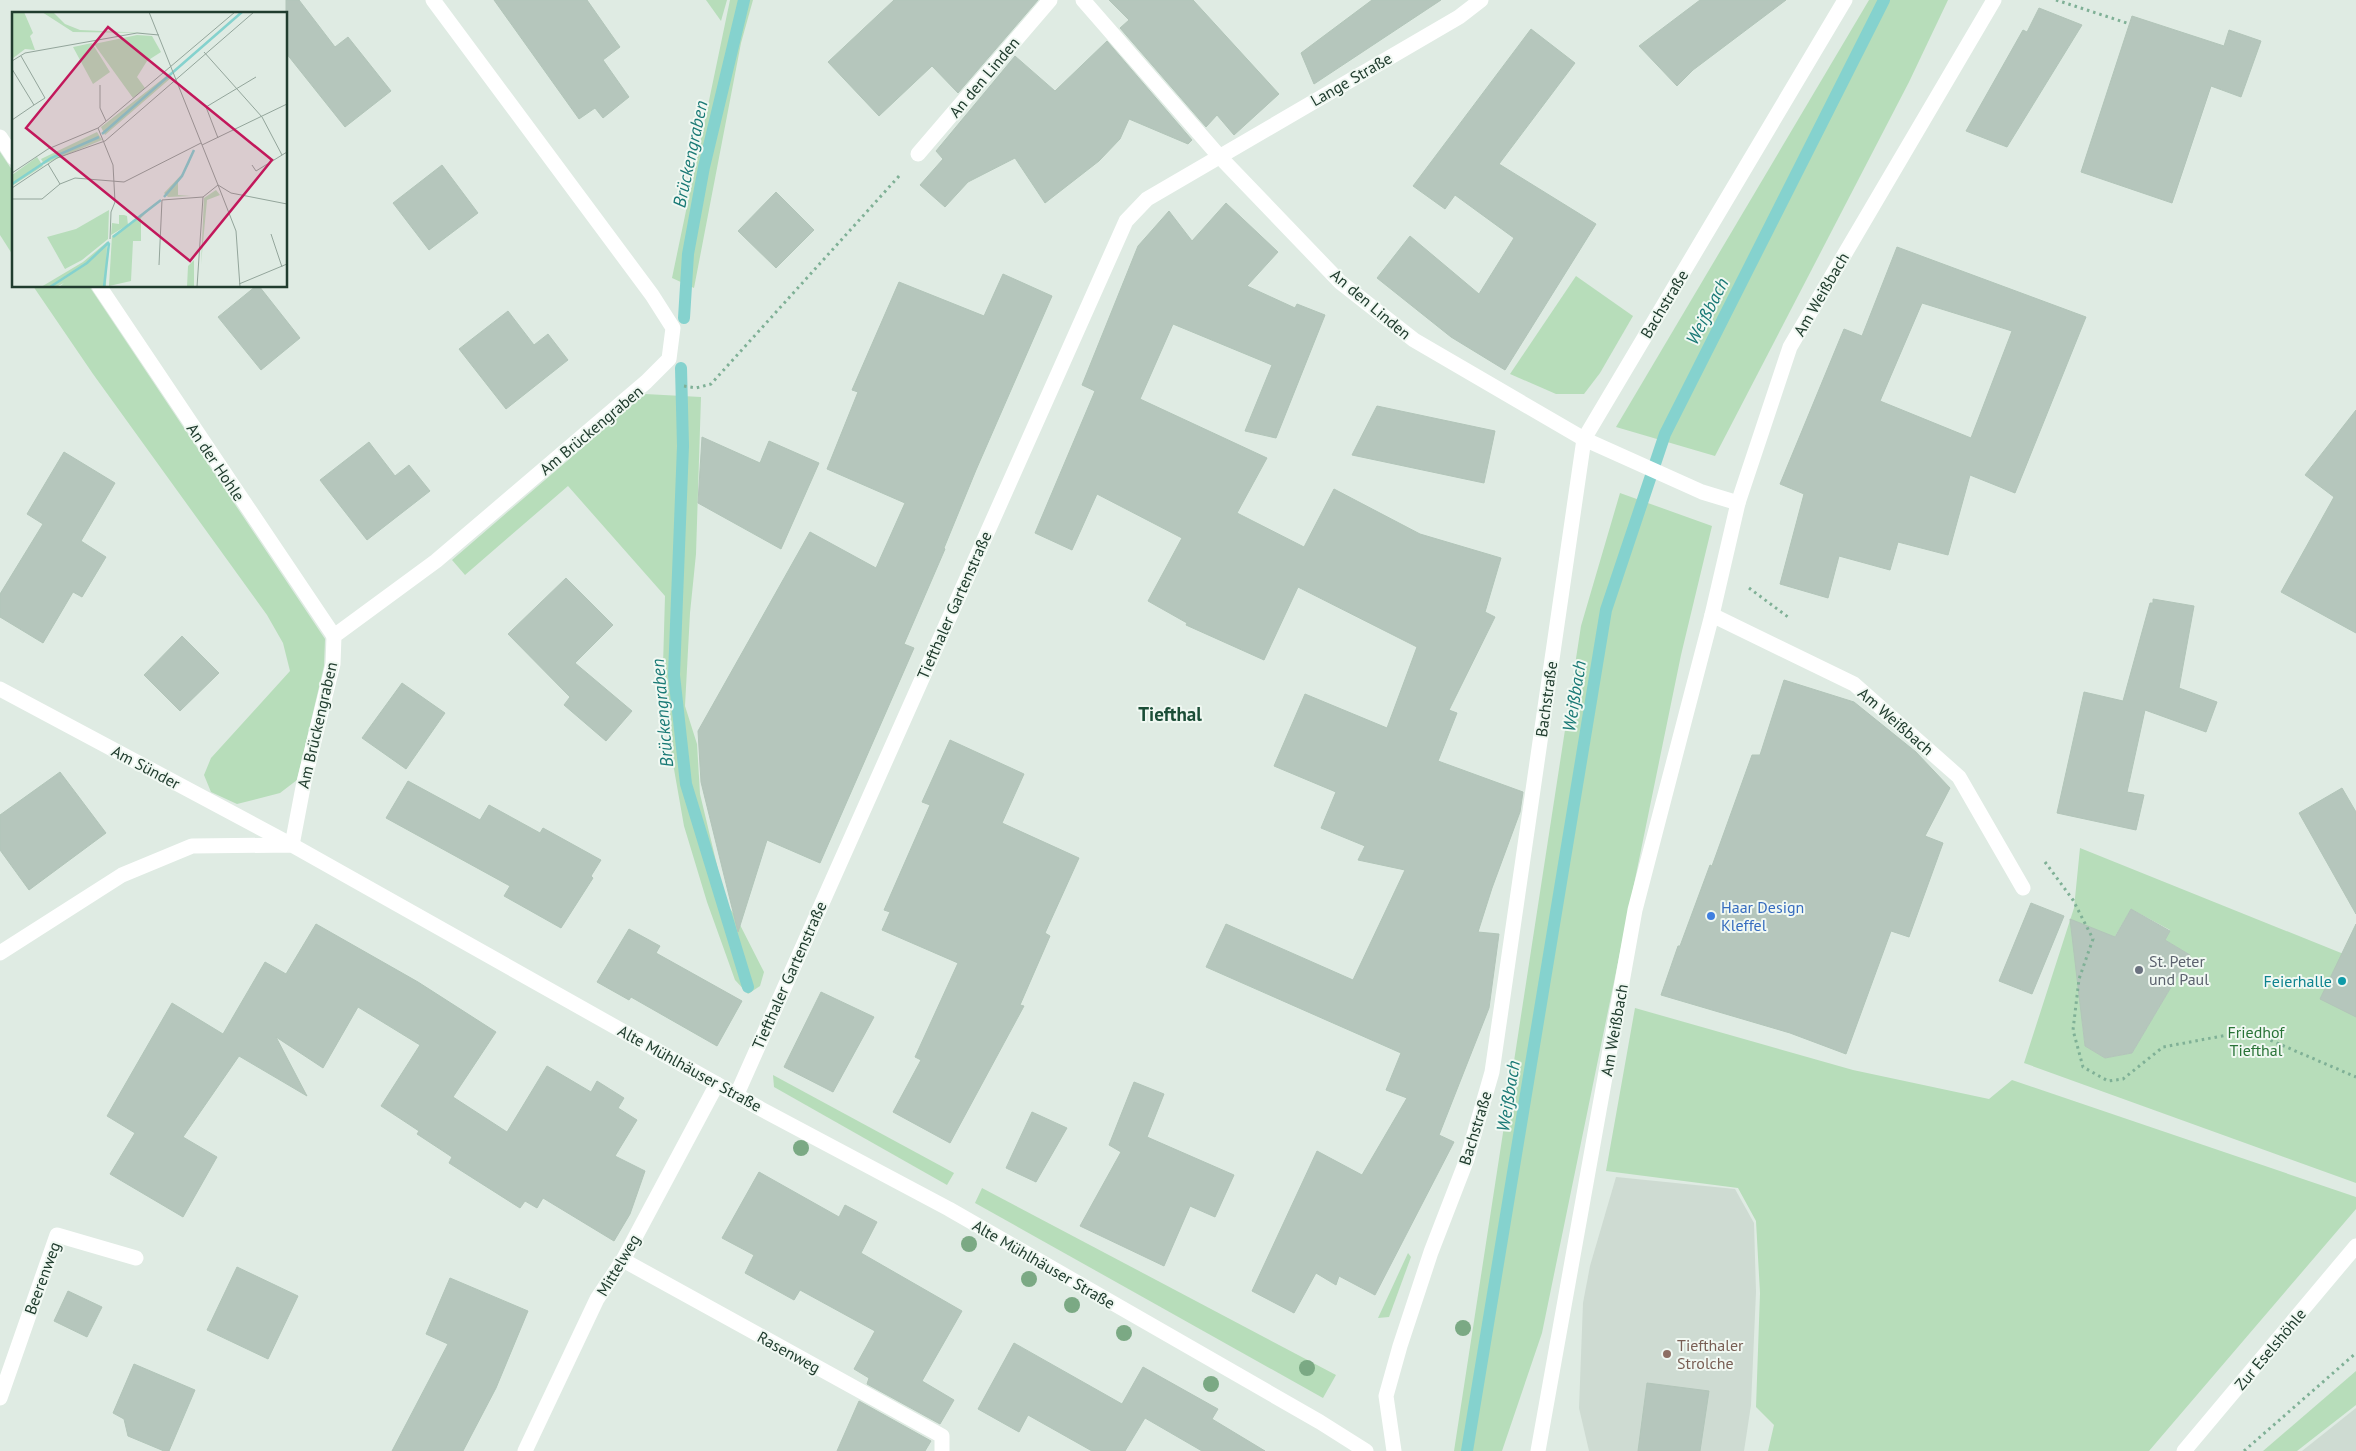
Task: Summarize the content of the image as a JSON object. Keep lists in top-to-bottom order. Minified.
{"streets":{"street":["An den Linden","Lange Straße","Am Weißbach","Bachstraße","Am Brückengraben","An der Hohle","Tiefthaler Gartenstraße","Am Sünder","Alte Mühlhäuser Straße","Mittelweg","Beerenweg","Zur Eselshöhle","Rasenweg"]},"crossings":[["An den Linden","Lange Straße"],["An den Linden","Am Weißbach"],["An den Linden","Bachstraße"],["An den Linden","Tiefthaler Gartenstraße"],["Lange Straße","Tiefthaler Gartenstraße"],["Am Brückengraben","An der Hohle"],["Am Brückengraben","Am Sünder"],["Am Brückengraben","Alte Mühlhäuser Straße"],["Tiefthaler Gartenstraße","Alte Mühlhäuser Straße"],["Am Sünder","Alte Mühlhäuser Straße"],["Alte Mühlhäuser Straße","Mittelweg"],["Mittelweg","Rasenweg"]],"districts":["Tiefthal"],"water":["Brückengraben","Weißbach"],"parks":["Friedhof Tiefthal"],"places":["Haar Design Kleffel","St. Peter und Paul","Feierhalle","Tiefthaler Strolche"]}
